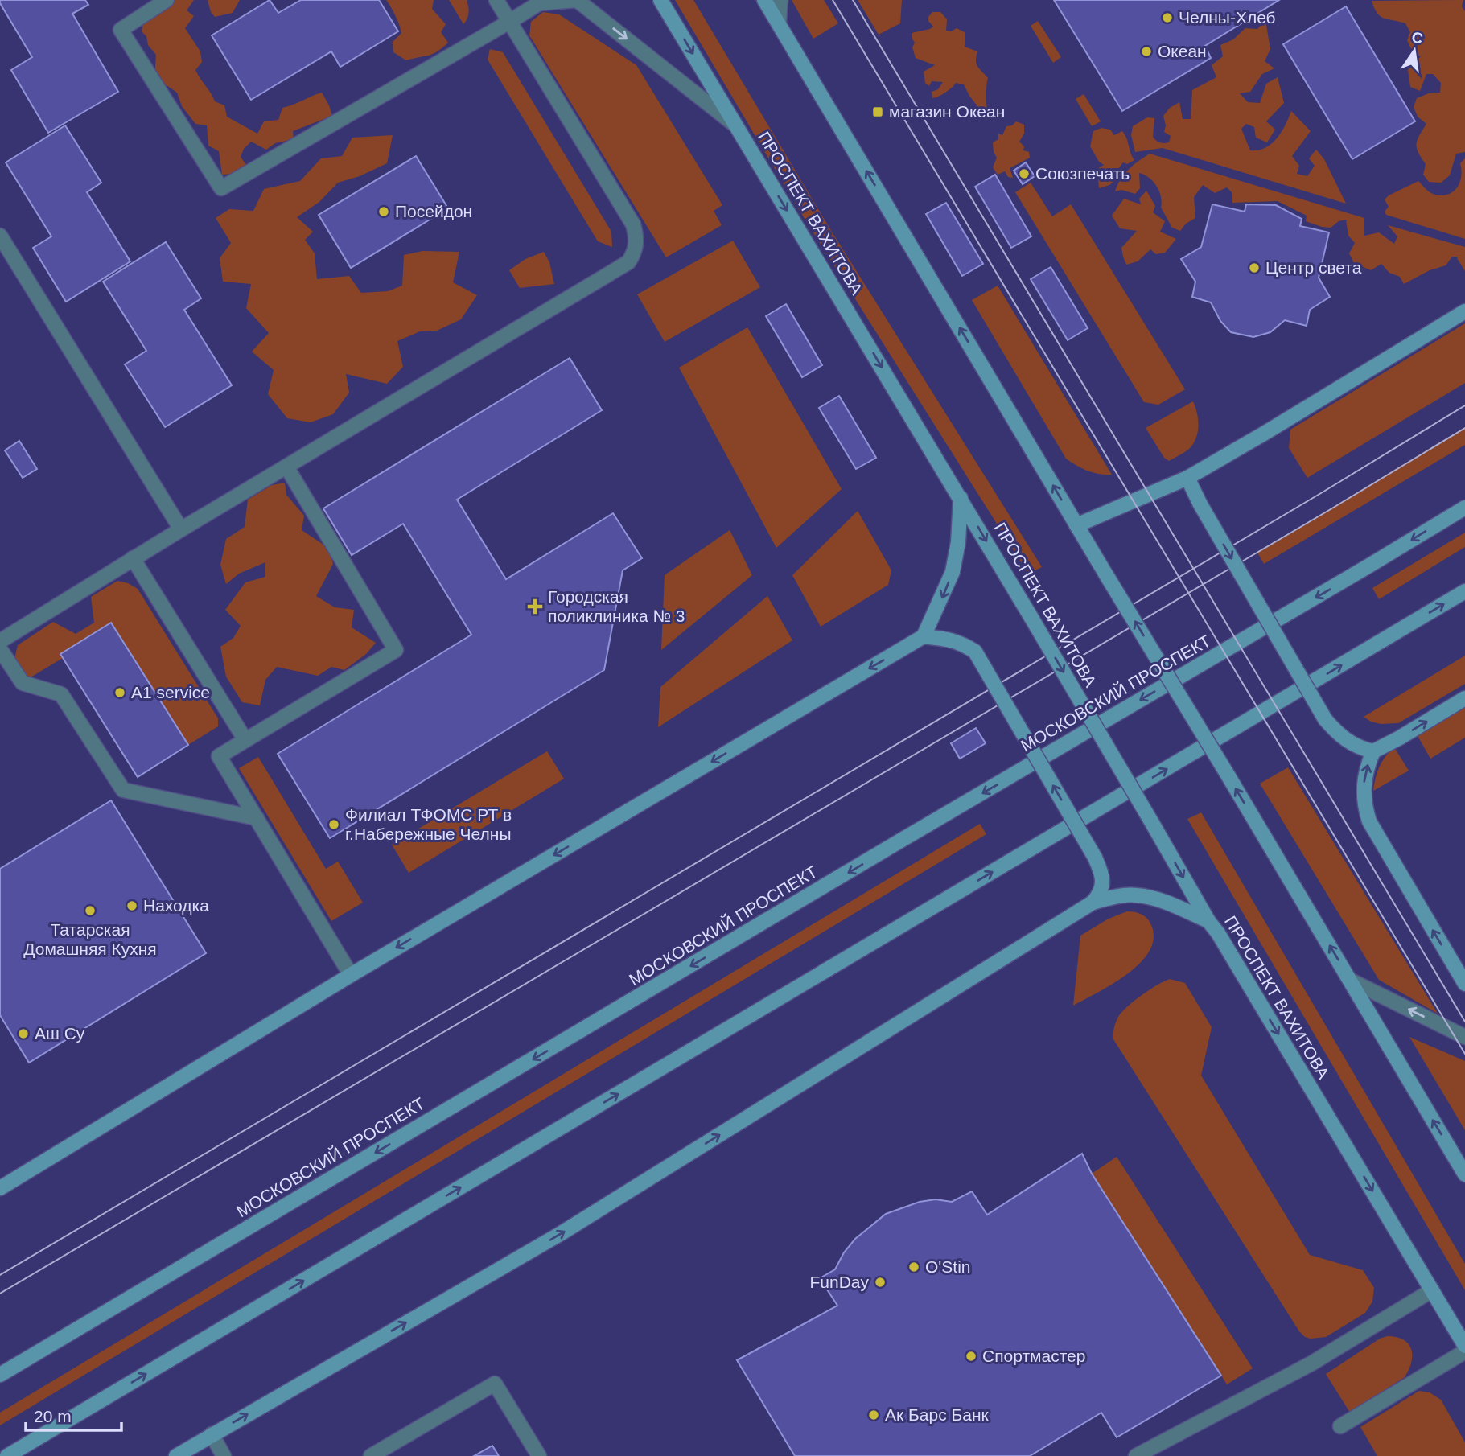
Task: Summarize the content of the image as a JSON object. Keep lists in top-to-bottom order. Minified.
{"streets":{"main road":["ПРОСПЕКТ ВАХИТОВА","МОСКОВСКИЙ ПРОСПЕКТ"]},"places":{"other":["Челны-Хлеб","Океан","Союзпечать","Посейдон","Центр света","A1 service","Филиал ТФОМС РТ в г.Набережные Челны","Находка","Татарская Домашняя Кухня","Аш Су","O'Stin","FunDay","Спортмастер","Ак Барс Банк"],"transit":["магазин Океан"],"health":["Городская поликлиника № 3"]},"scale_bar":"20 m","north":"top"}
